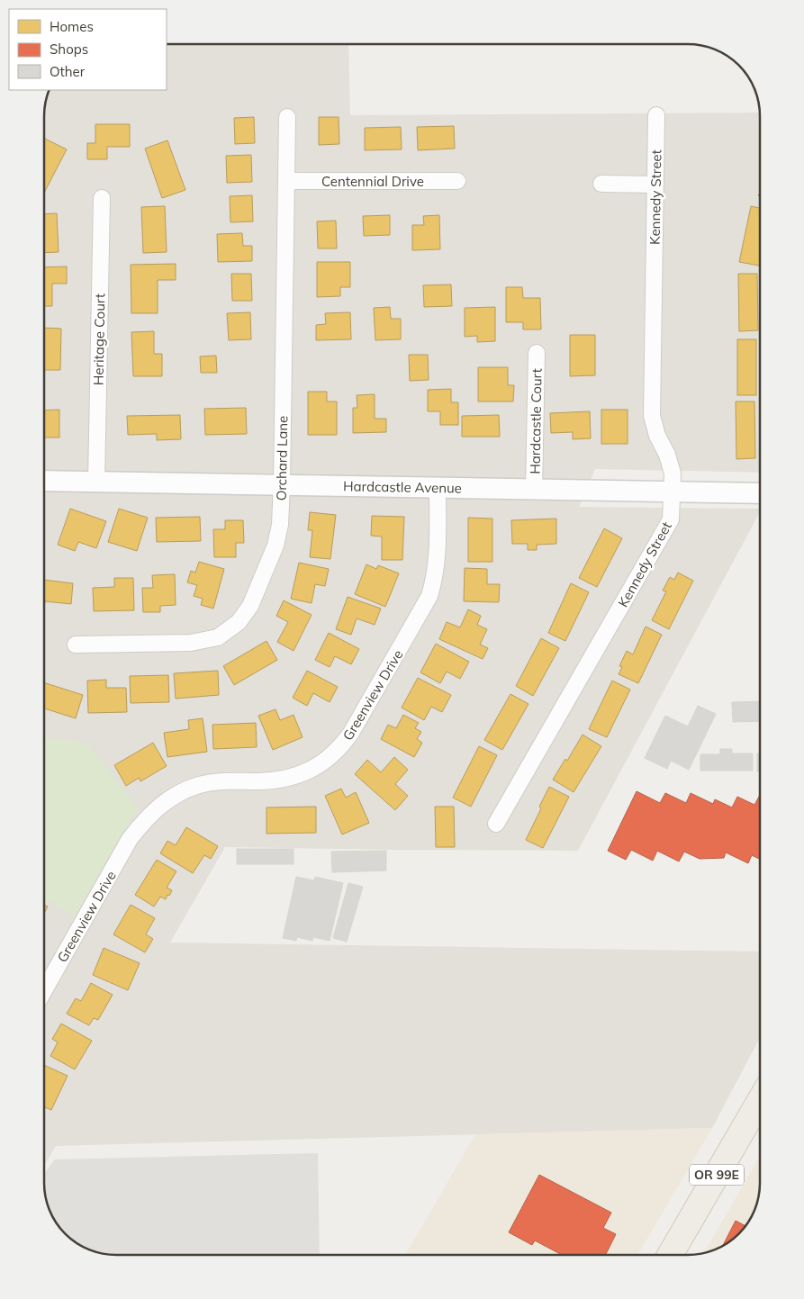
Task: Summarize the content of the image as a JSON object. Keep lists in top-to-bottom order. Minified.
{"streets":{"main road":["OR 99E"],"street":["Centennial Drive","Kennedy Street","Heritage Court","Hardcastle Court","Orchard Lane","Hardcastle Avenue","Greenview Drive"]},"crossings":[["Centennial Drive","Orchard Lane"],["Kennedy Street","Hardcastle Avenue"],["Heritage Court","Hardcastle Avenue"],["Hardcastle Court","Hardcastle Avenue"],["Orchard Lane","Hardcastle Avenue"],["Hardcastle Avenue","Greenview Drive"]],"legend":["Homes","Shops","Other"]}
